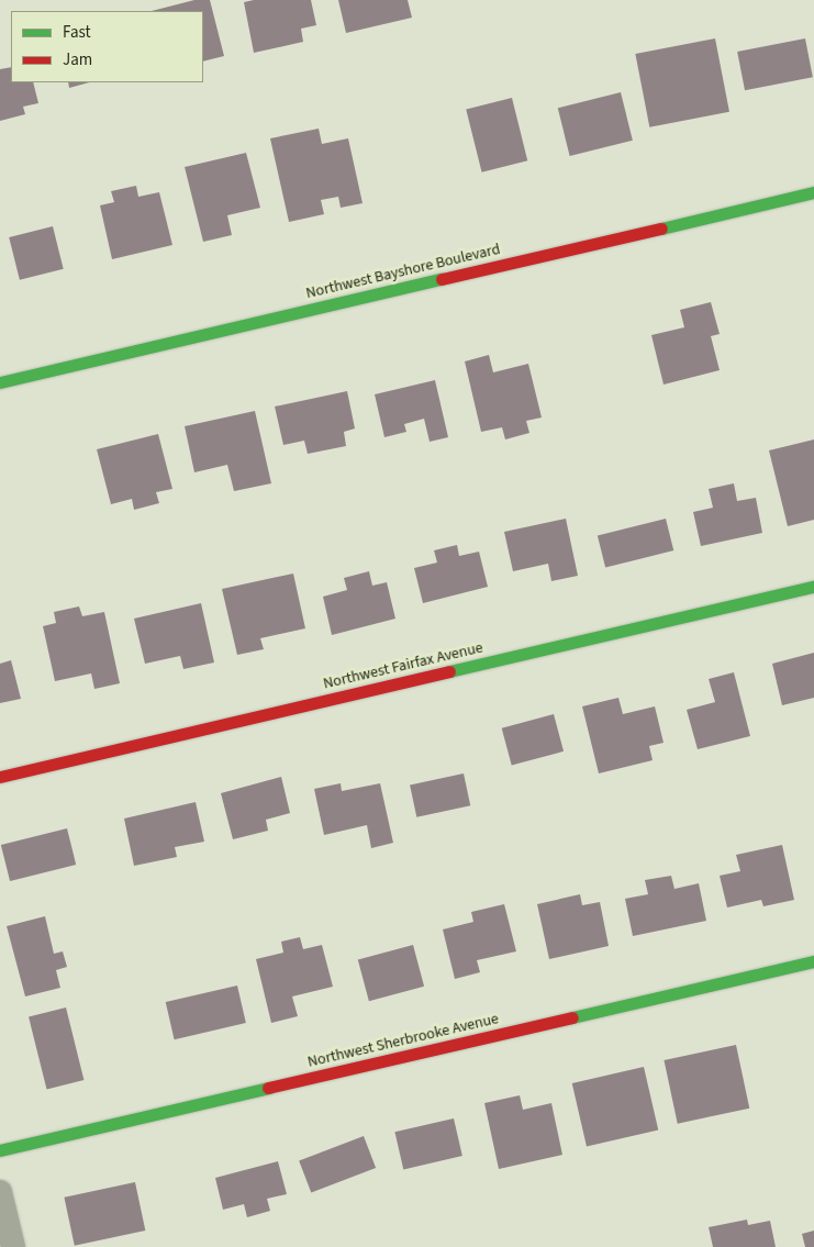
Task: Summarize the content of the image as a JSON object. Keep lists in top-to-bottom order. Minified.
{"streets":{"street":["Northwest Bayshore Boulevard","Northwest Fairfax Avenue","Northwest Sherbrooke Avenue"]},"legend":["Fast","Jam"]}
